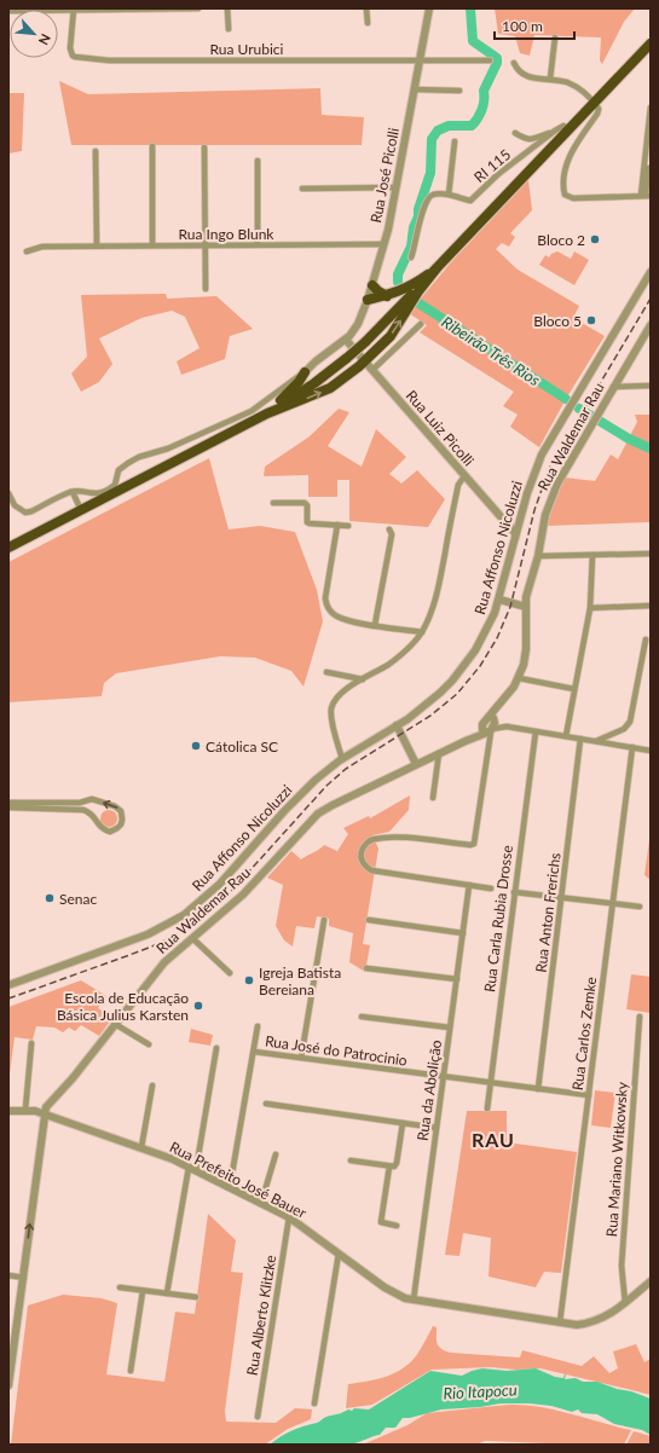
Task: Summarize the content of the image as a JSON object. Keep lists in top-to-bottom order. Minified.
{"streets":{"street":["Rua Urubici","RI 115","Rua José Picolli","Rua Ingo Blunk","Rua Luiz Picolli","Rua Waldemar Rau","Rua Affonso Nicoluzzi","Rua Anton Frerichs","Rua Carla Rubia Drosse","Rua Carlos Zemke","Rua José do Patrocinio","Rua da Abolição","Rua Mariano Witkowsky","Rua Prefeito José Bauer","Rua Alberto Klitzke"]},"crossings":[["Rua Urubici","Rua José Picolli"],["Rua José Picolli","Rua Ingo Blunk"],["Rua José Picolli","Rua Luiz Picolli"],["Rua Luiz Picolli","Rua Affonso Nicoluzzi"],["Rua Waldemar Rau","Rua Prefeito José Bauer"],["Rua Anton Frerichs","Rua José do Patrocinio"],["Rua Carla Rubia Drosse","Rua José do Patrocinio"],["Rua Carlos Zemke","Rua José do Patrocinio"],["Rua Carlos Zemke","Rua Prefeito José Bauer"],["Rua José do Patrocinio","Rua da Abolição"],["Rua da Abolição","Rua Prefeito José Bauer"],["Rua Mariano Witkowsky","Rua Prefeito José Bauer"],["Rua Prefeito José Bauer","Rua Alberto Klitzke"]],"districts":["RAU"],"water":["Ribeirão Três Rios","Rio Itapocu"],"places":["Bloco 2","Bloco 5","Cátolica SC","Senac","Igreja Batista Bereiana","Escola de Educação Básica Julius Karsten"],"scale_bar":"100 m","north":"bottom right"}
